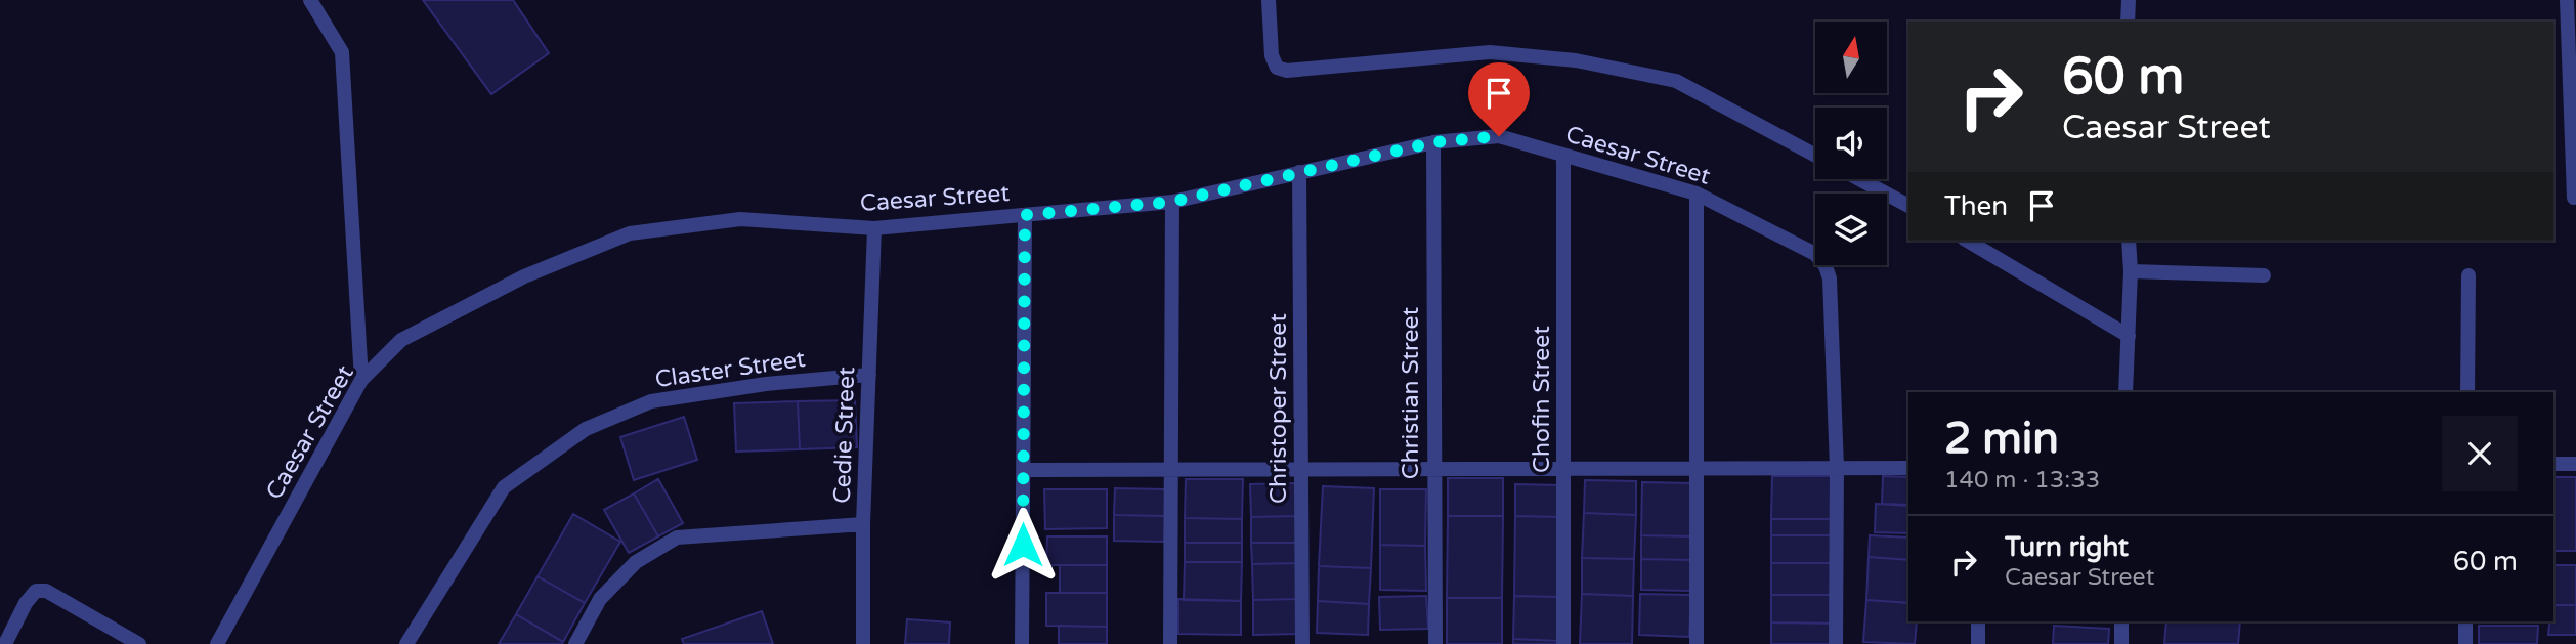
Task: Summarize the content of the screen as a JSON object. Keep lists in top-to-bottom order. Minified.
{"streets":{"street":["Caesar Street","Claster Street","Christian Street","Chofin Street","Christoper Street","Cedie Street"]},"crossings":[["Caesar Street","Christian Street"],["Caesar Street","Chofin Street"],["Caesar Street","Christoper Street"],["Caesar Street","Cedie Street"],["Claster Street","Cedie Street"]],"north":"top","page":{"turn":["60 m","Caesar Street"],"then":"Then","heading":["2 min","140 m · 13:33"],"list":[{"name":"Turn right","note":"Caesar Street","value":"60 m"}]}}
